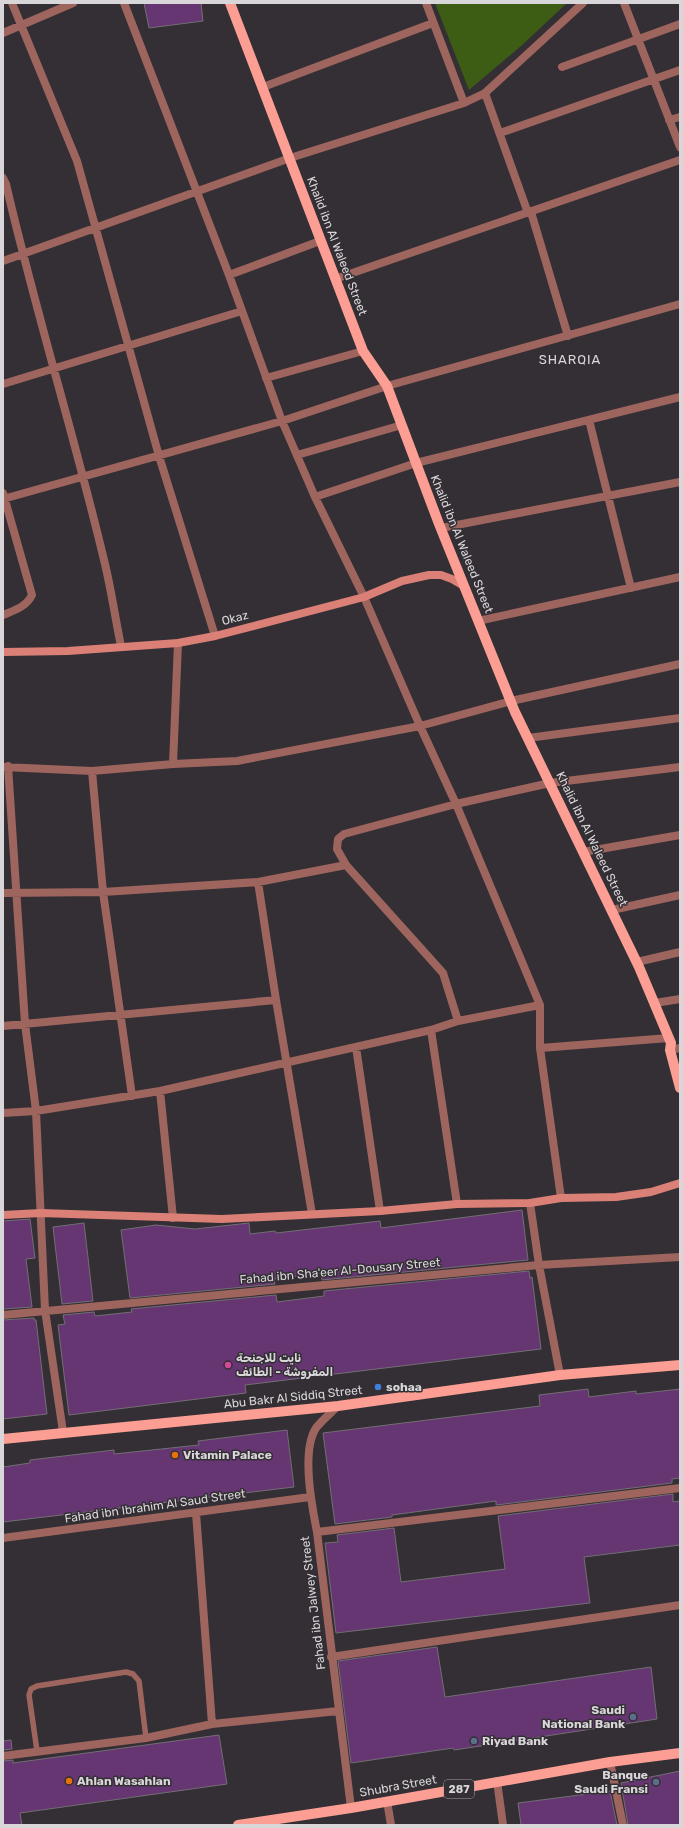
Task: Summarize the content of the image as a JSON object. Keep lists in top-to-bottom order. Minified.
{"streets":{"main road":["Khalid ibn Al Waleed Street","Abu Bakr Al Siddiq Street","Shubra Street","287"],"street":["Okaz","Fahad ibn Sha'eer Al-Dousary Street","Fahad ibn Ibrahim Al Saud Street","Fahad ibn Jalwey Street"]},"crossings":[["Khalid ibn Al Waleed Street","Okaz"],["Abu Bakr Al Siddiq Street","Fahad ibn Jalwey Street"],["Fahad ibn Ibrahim Al Saud Street","Fahad ibn Jalwey Street"],["Fahad ibn Jalwey Street","Shubra Street"]],"districts":["SHARQIA"],"places":["نايت للاجنحة المفروشة - الطائف","sohaa","Vitamin Palace","Saudi National Bank","Riyad Bank","Ahlan Wasahlan","Banque Saudi Fransi"]}
